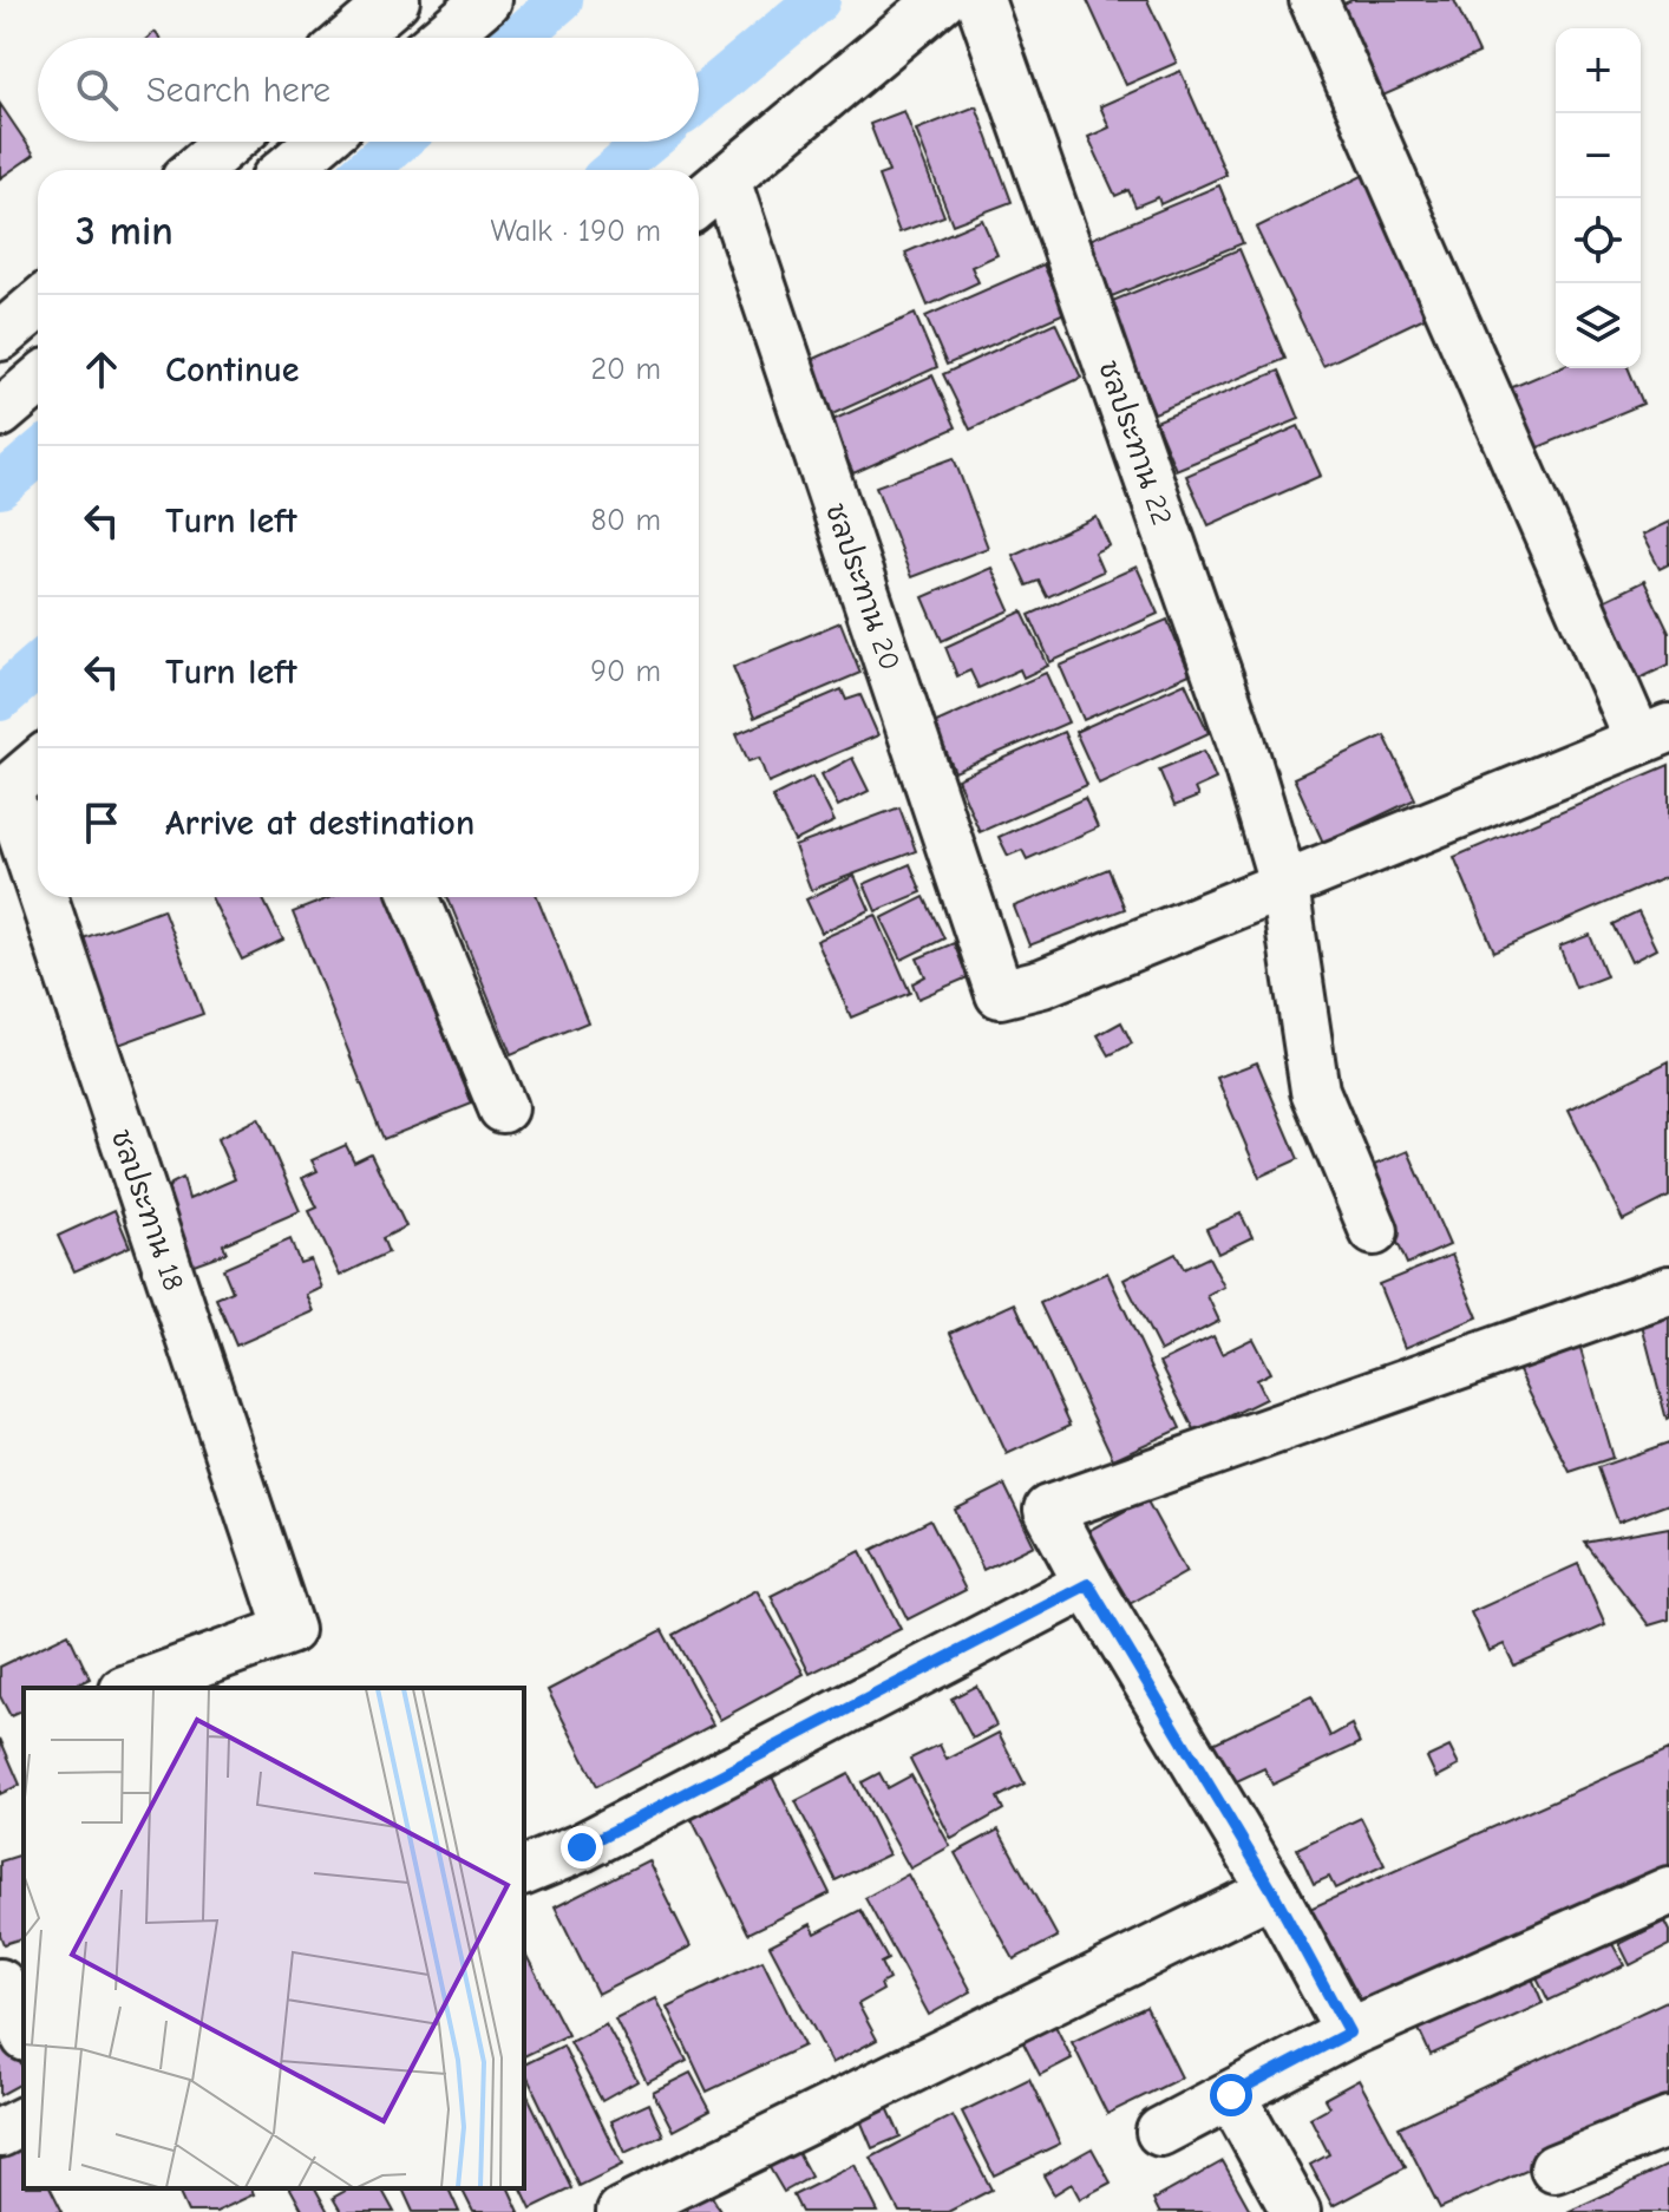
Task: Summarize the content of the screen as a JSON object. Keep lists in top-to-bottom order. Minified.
{"streets":{"street":["ชลประทาน 22","ชลประทาน 20","ชลประทาน 18"]},"crossings":[["ชลประทาน 22","ชลประทาน 20"]],"page":{"map_buttons":["+","−"],"search":"Search here","heading":["3 min","Walk · 190 m"],"list":[["Continue","20 m"],["Turn left","80 m"],["Turn left","90 m"],"Arrive at destination"]}}
